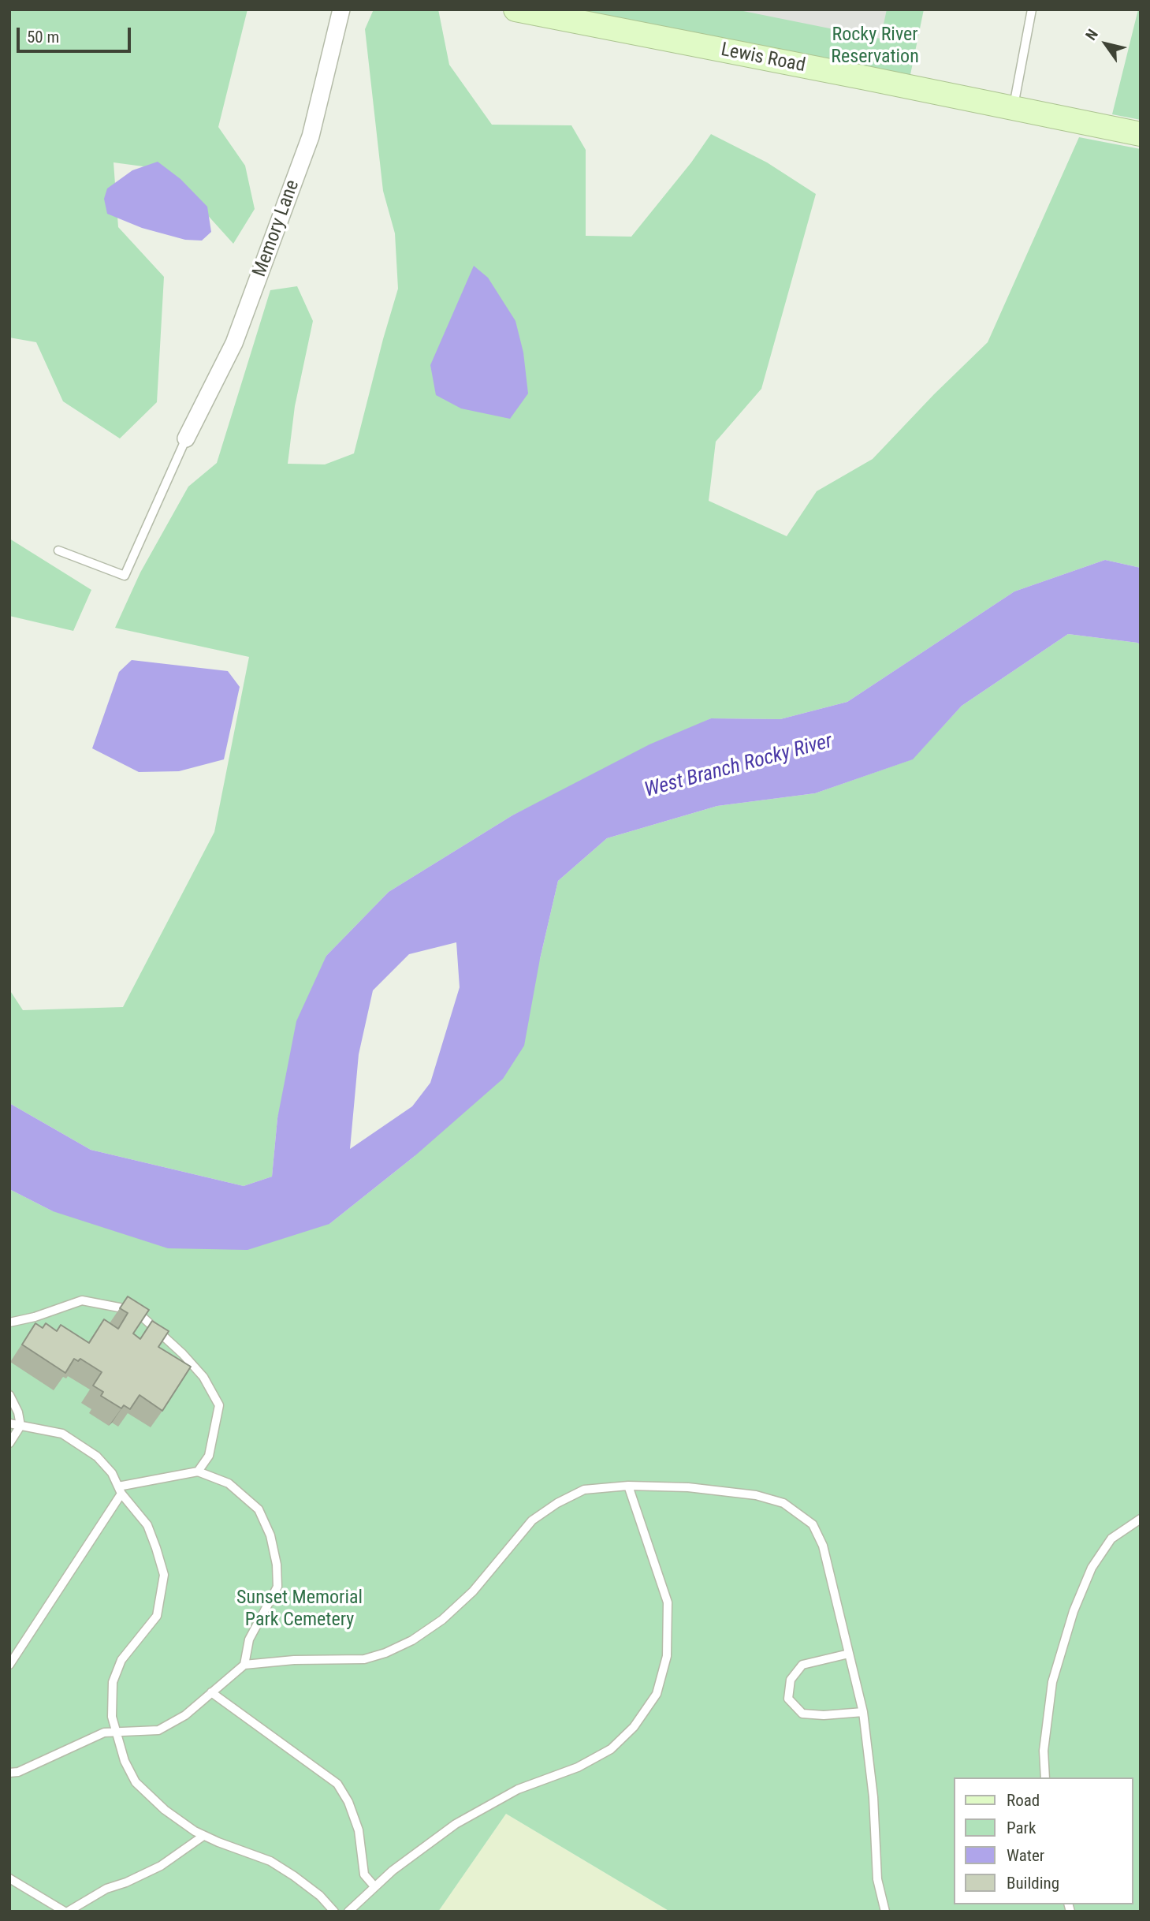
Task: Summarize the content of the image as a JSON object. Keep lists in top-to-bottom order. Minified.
{"streets":{"street":["Lewis Road","Memory Lane"]},"water":["West Branch Rocky River"],"parks":["Rocky River Reservation","Sunset Memorial Park Cemetery"],"legend":["Road","Park","Water","Building"],"scale_bar":"50 m","north":"top left"}
